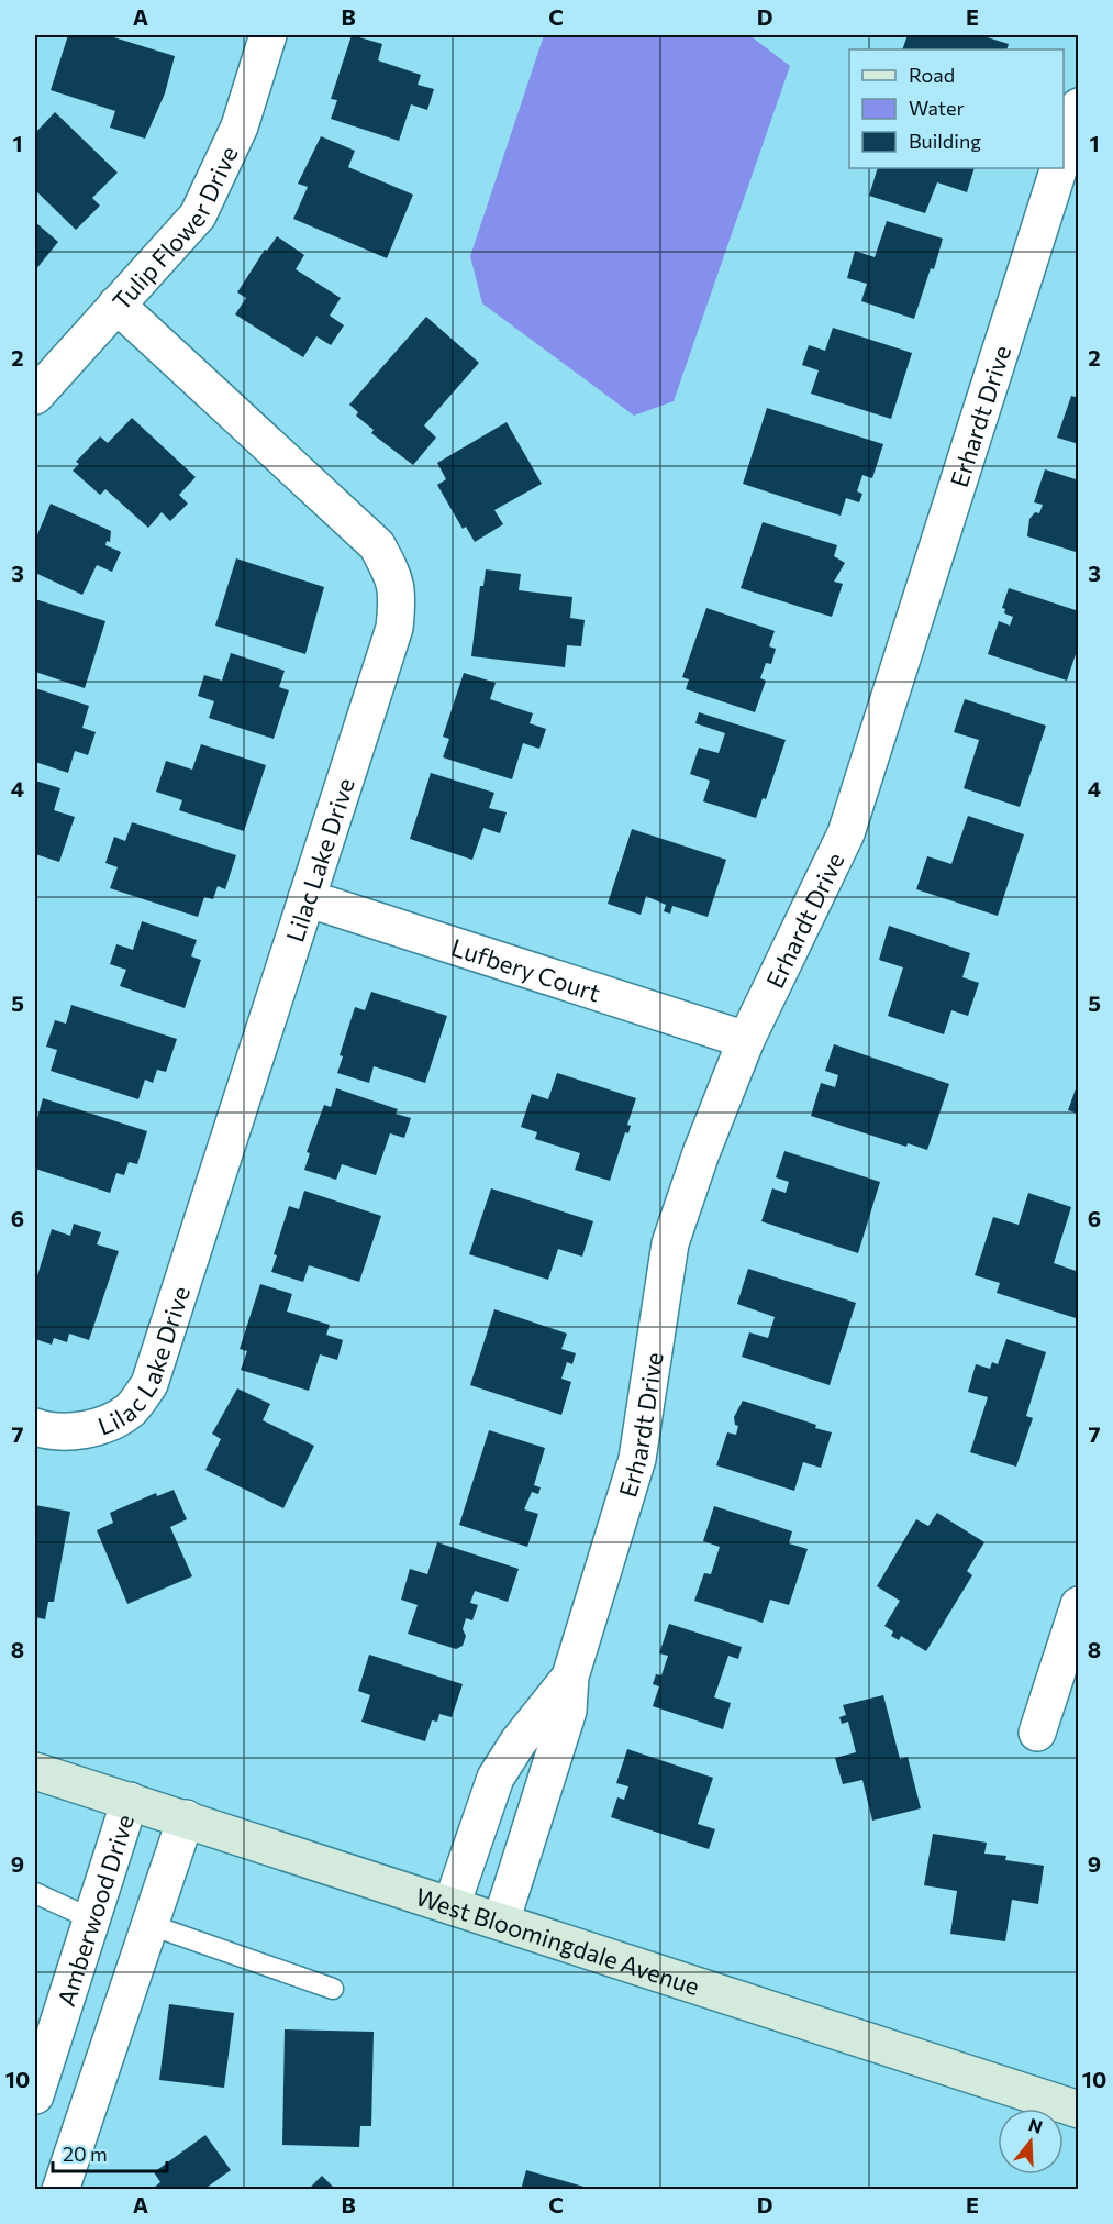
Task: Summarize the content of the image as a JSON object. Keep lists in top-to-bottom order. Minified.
{"streets":{"main road":["West Bloomingdale Avenue"],"street":["Tulip Flower Drive","Erhardt Drive","Lilac Lake Drive","Lufbery Court","Amberwood Drive"]},"crossings":[["Tulip Flower Drive","Lilac Lake Drive"],["Erhardt Drive","Lufbery Court"],["Erhardt Drive","West Bloomingdale Avenue"],["Lilac Lake Drive","Lufbery Court"],["Amberwood Drive","West Bloomingdale Avenue"]],"legend":["Road","Water","Building"],"scale_bar":"20 m","north":"top","grid":{"columns":["A","B","C","D","E"],"rows":["1","2","3","4","5","6","7","8","9","10"]}}
